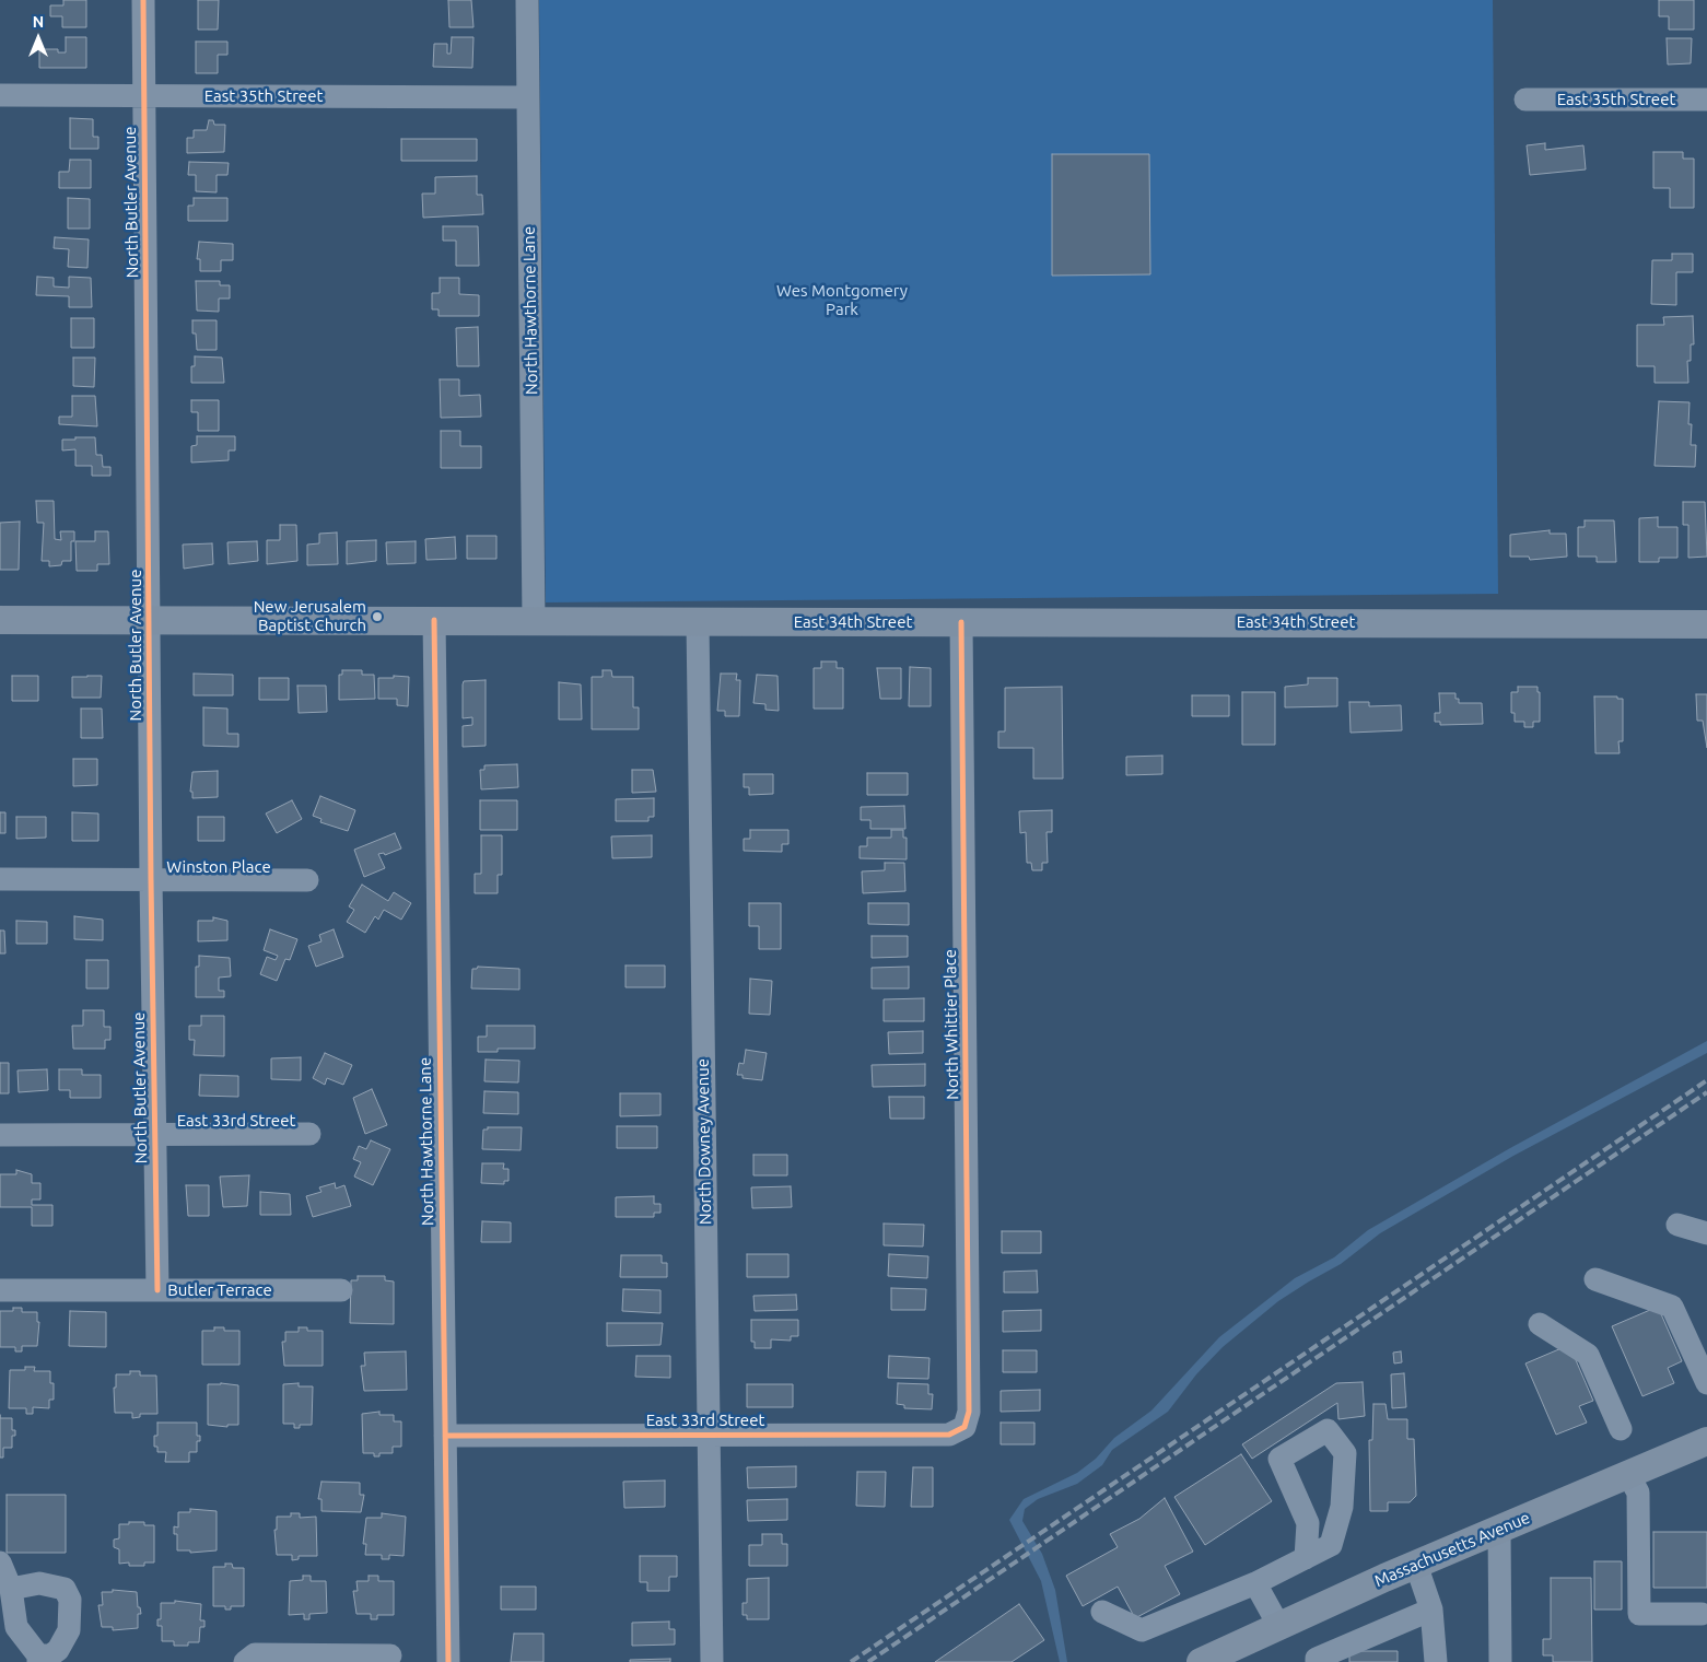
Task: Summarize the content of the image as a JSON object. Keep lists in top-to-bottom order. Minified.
{"streets":{"main road":["East 34th Street","Massachusetts Avenue"],"street":["East 35th Street","North Butler Avenue","North Hawthorne Lane","Winston Place","North Whittier Place","East 33rd Street","North Downey Avenue","Butler Terrace"]},"crossings":[["East 35th Street","North Butler Avenue"],["East 35th Street","North Hawthorne Lane"],["North Butler Avenue","East 34th Street"],["North Butler Avenue","Winston Place"],["North Butler Avenue","East 33rd Street"],["North Butler Avenue","Butler Terrace"],["North Hawthorne Lane","East 34th Street"],["North Hawthorne Lane","East 33rd Street"],["East 34th Street","North Whittier Place"],["East 34th Street","North Downey Avenue"],["North Whittier Place","East 33rd Street"],["East 33rd Street","North Downey Avenue"]],"parks":["Wes Montgomery Park"],"places":["New Jerusalem Baptist Church"],"north":"top"}
